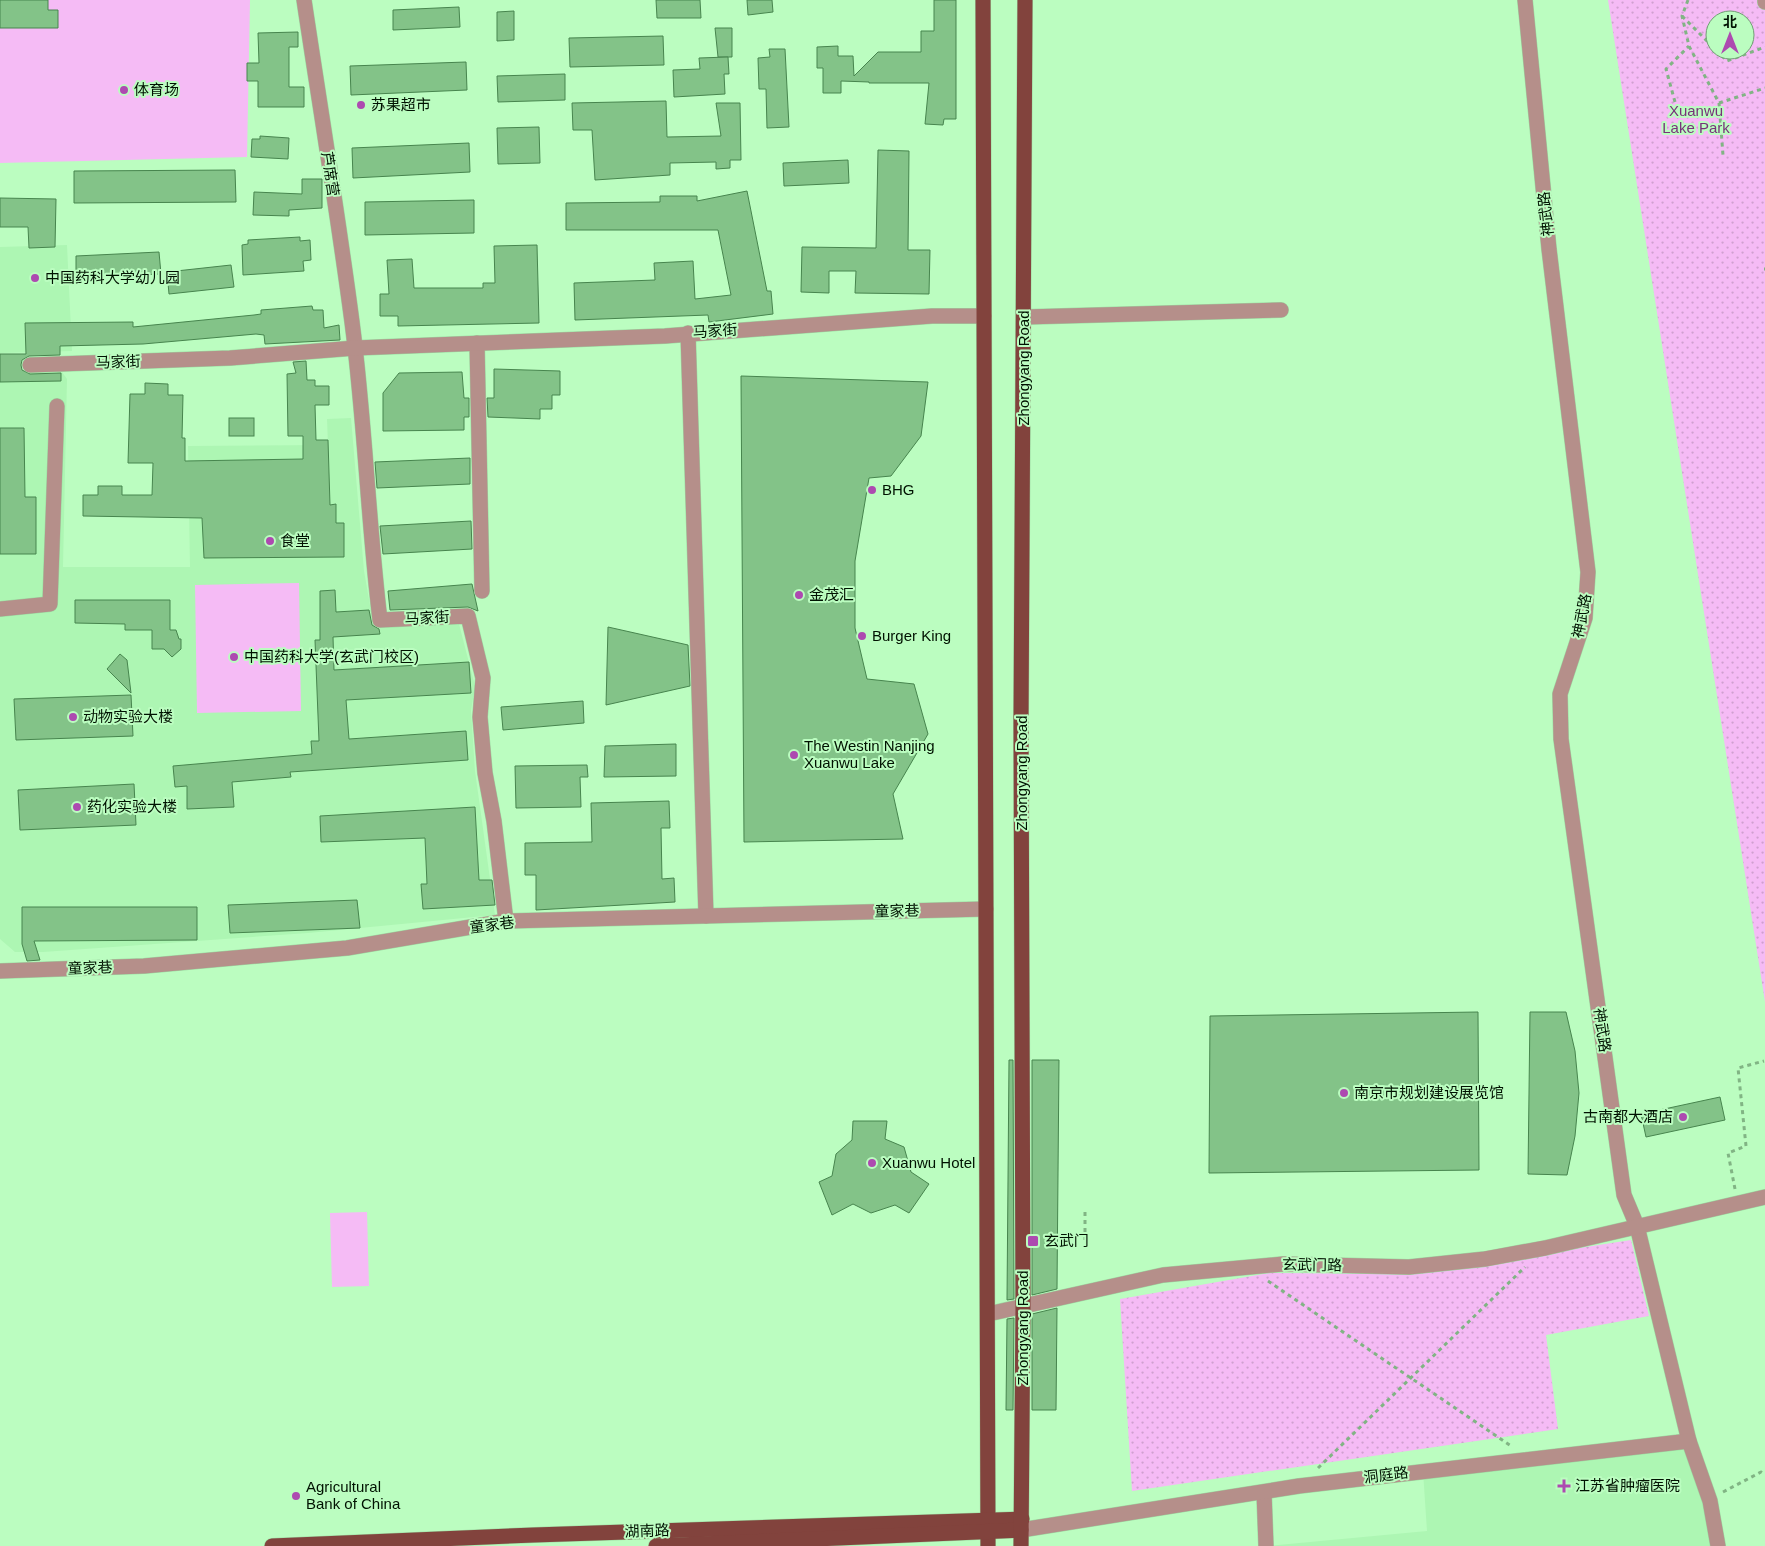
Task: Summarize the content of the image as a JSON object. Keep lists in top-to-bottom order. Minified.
{"streets":{"main road":["Zhongyang Road","湖南路"],"street":["芦席营","神武路","马家街","童家巷","玄武门路","洞庭路"]},"crossings":[["芦席营","马家街"],["神武路","玄武门路"],["神武路","洞庭路"],["马家街","童家巷"],["Zhongyang Road","玄武门路"],["Zhongyang Road","洞庭路"],["Zhongyang Road","湖南路"],["洞庭路","湖南路"]],"parks":["Xuanwu Lake Park"],"places":{"other":["体育场","苏果超市","中国药科大学幼儿园","BHG","食堂","金茂汇","Burger King","中国药科大学(玄武门校区)","动物实验大楼","The Westin Nanjing Xuanwu Lake","药化实验大楼","南京市规划建设展览馆","古南都大酒店","Xuanwu Hotel","Agricultural Bank of China"],"transit":["玄武门"],"health":["江苏省肿瘤医院"]},"north":"top"}
